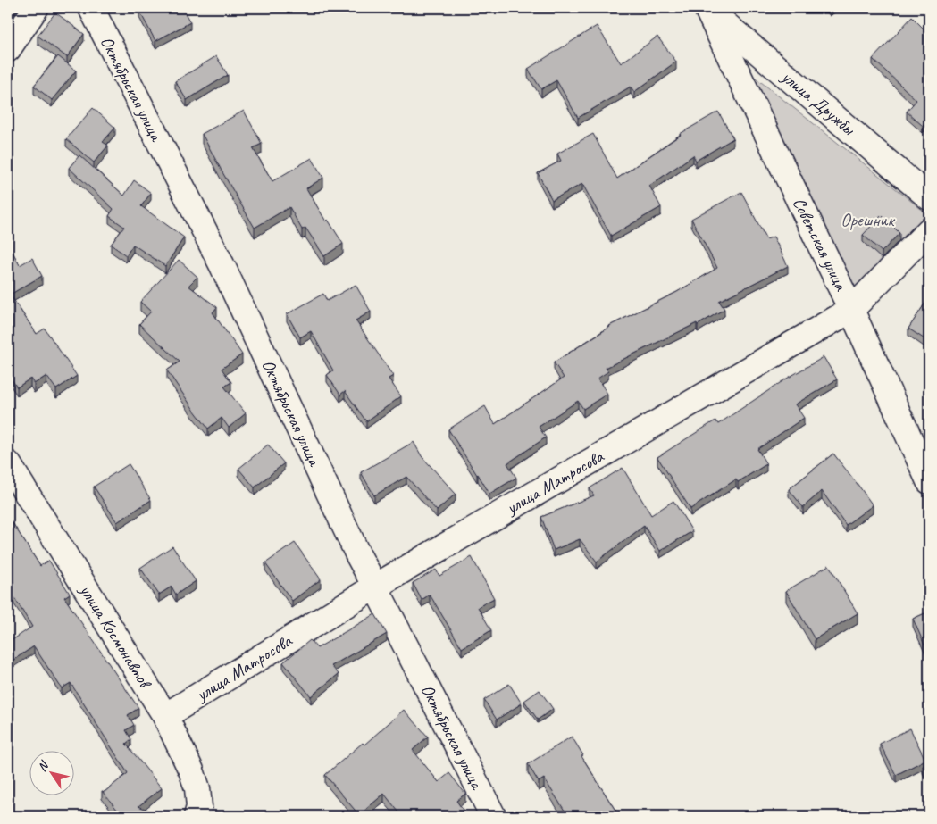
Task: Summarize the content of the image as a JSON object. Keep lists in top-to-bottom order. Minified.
{"streets":{"street":["Октябрьская улица","улица Дружбы","Советская улица","улица Матросова","улица Космонавтов"]},"crossings":[["Октябрьская улица","улица Матросова"],["улица Дружбы","Советская улица"],["Советская улица","улица Матросова"],["улица Матросова","улица Космонавтов"]],"parks":["Орешник"],"north":"top left"}
